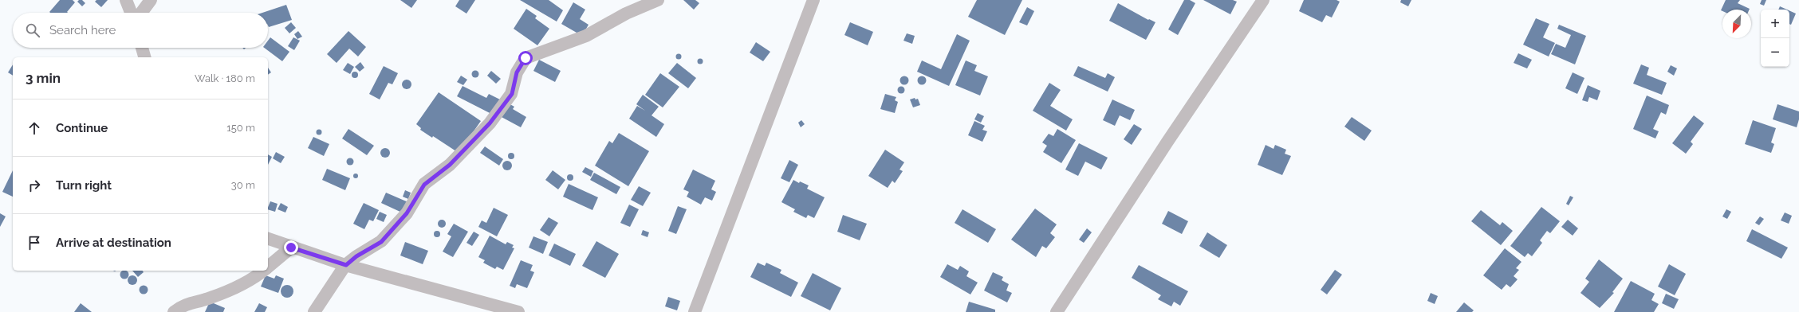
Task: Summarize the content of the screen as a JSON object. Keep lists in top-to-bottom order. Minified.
{"north":"bottom left","page":{"map_buttons":["+","−"],"search":"Search here","heading":["3 min","Walk · 180 m"],"list":[["Continue","150 m"],["Turn right","30 m"],"Arrive at destination"]}}
